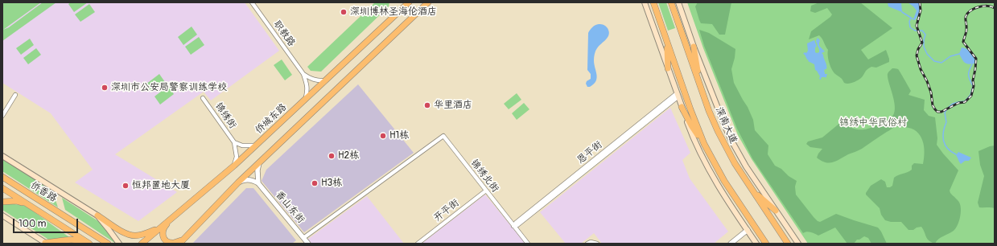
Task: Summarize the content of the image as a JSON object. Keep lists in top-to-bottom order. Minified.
{"streets":{"main road":["侨城东路","深南大道","侨香路"],"street":["职教路","锦绣街","恩平街","锦绣北街","香山东街","开平街"]},"crossings":[["职教路","侨城东路"],["锦绣街","侨城东路"],["恩平街","锦绣北街"],["锦绣北街","香山东街"],["锦绣北街","开平街"]],"parks":["锦绣中华民俗村"],"places":["深圳博林圣海伦酒店","深圳市公安局警察训练学校","华里酒店","H1栋","H2栋","H3栋","恒邦置地大厦"],"scale_bar":"100 m"}
